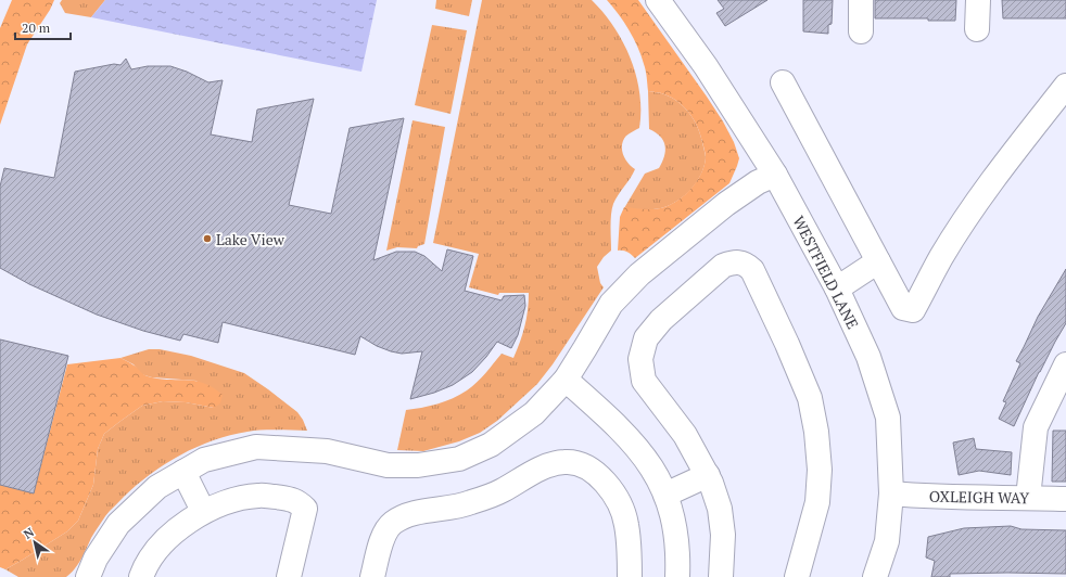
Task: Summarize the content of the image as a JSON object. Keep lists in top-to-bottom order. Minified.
{"streets":{"street":["WESTFIELD LANE","OXLEIGH WAY"]},"crossings":[["WESTFIELD LANE","OXLEIGH WAY"]],"places":["Lake View"],"scale_bar":"20 m","north":"top left"}
